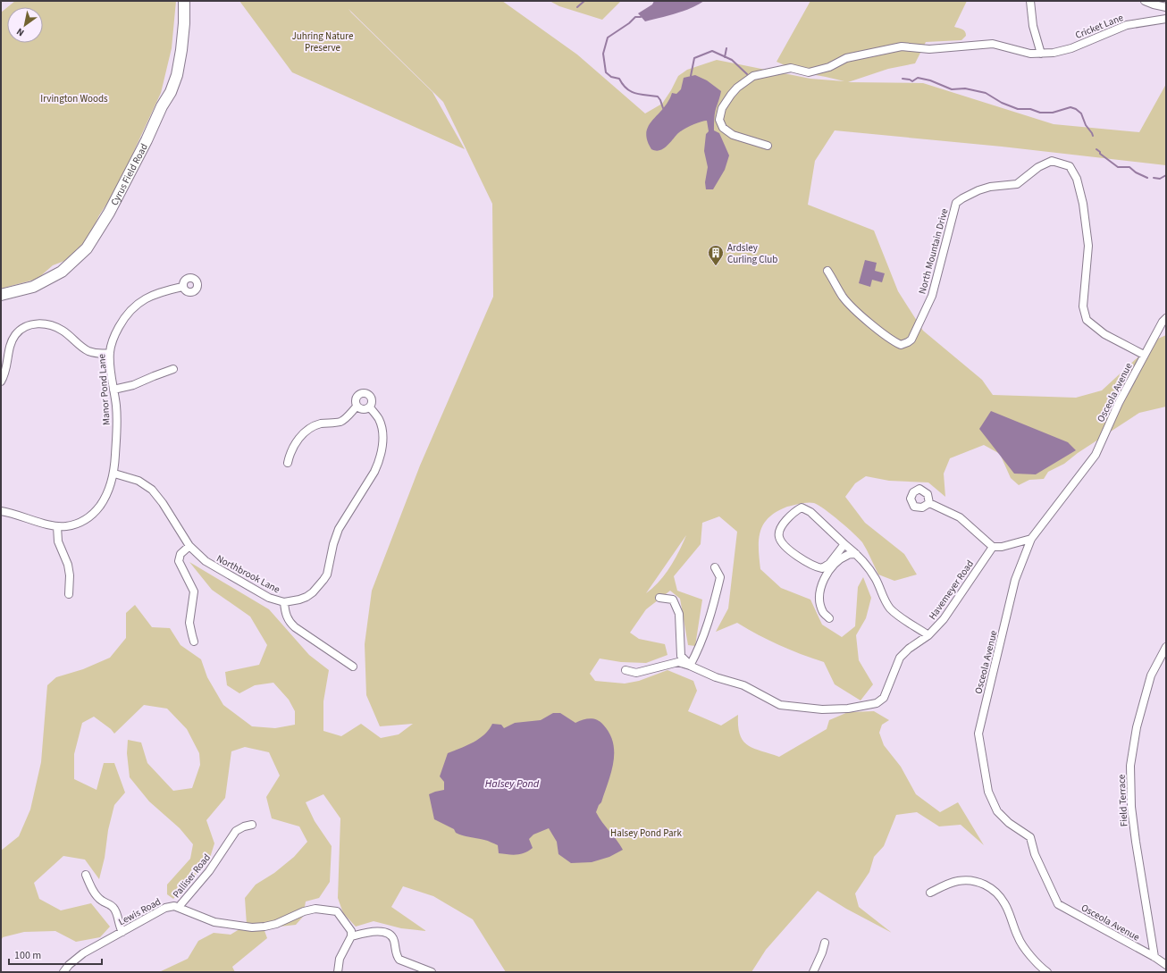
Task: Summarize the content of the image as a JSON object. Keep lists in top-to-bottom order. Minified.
{"streets":{"street":["Cricket Lane","Cyrus Field Road","North Mountain Drive","Manor Pond Lane","Osceola Avenue","Northbrook Lane","Havemeyer Road","Field Terrace","Palliser Road","Lewis Road"]},"crossings":[["North Mountain Drive","Osceola Avenue"],["Manor Pond Lane","Northbrook Lane"],["Osceola Avenue","Field Terrace"],["Palliser Road","Lewis Road"]],"water":["Halsey Pond"],"parks":["Juhring Nature Preserve","Irvington Woods","Halsey Pond Park"],"places":{"building":["Ardsley Curling Club"]},"scale_bar":"100 m","north":"bottom left"}
